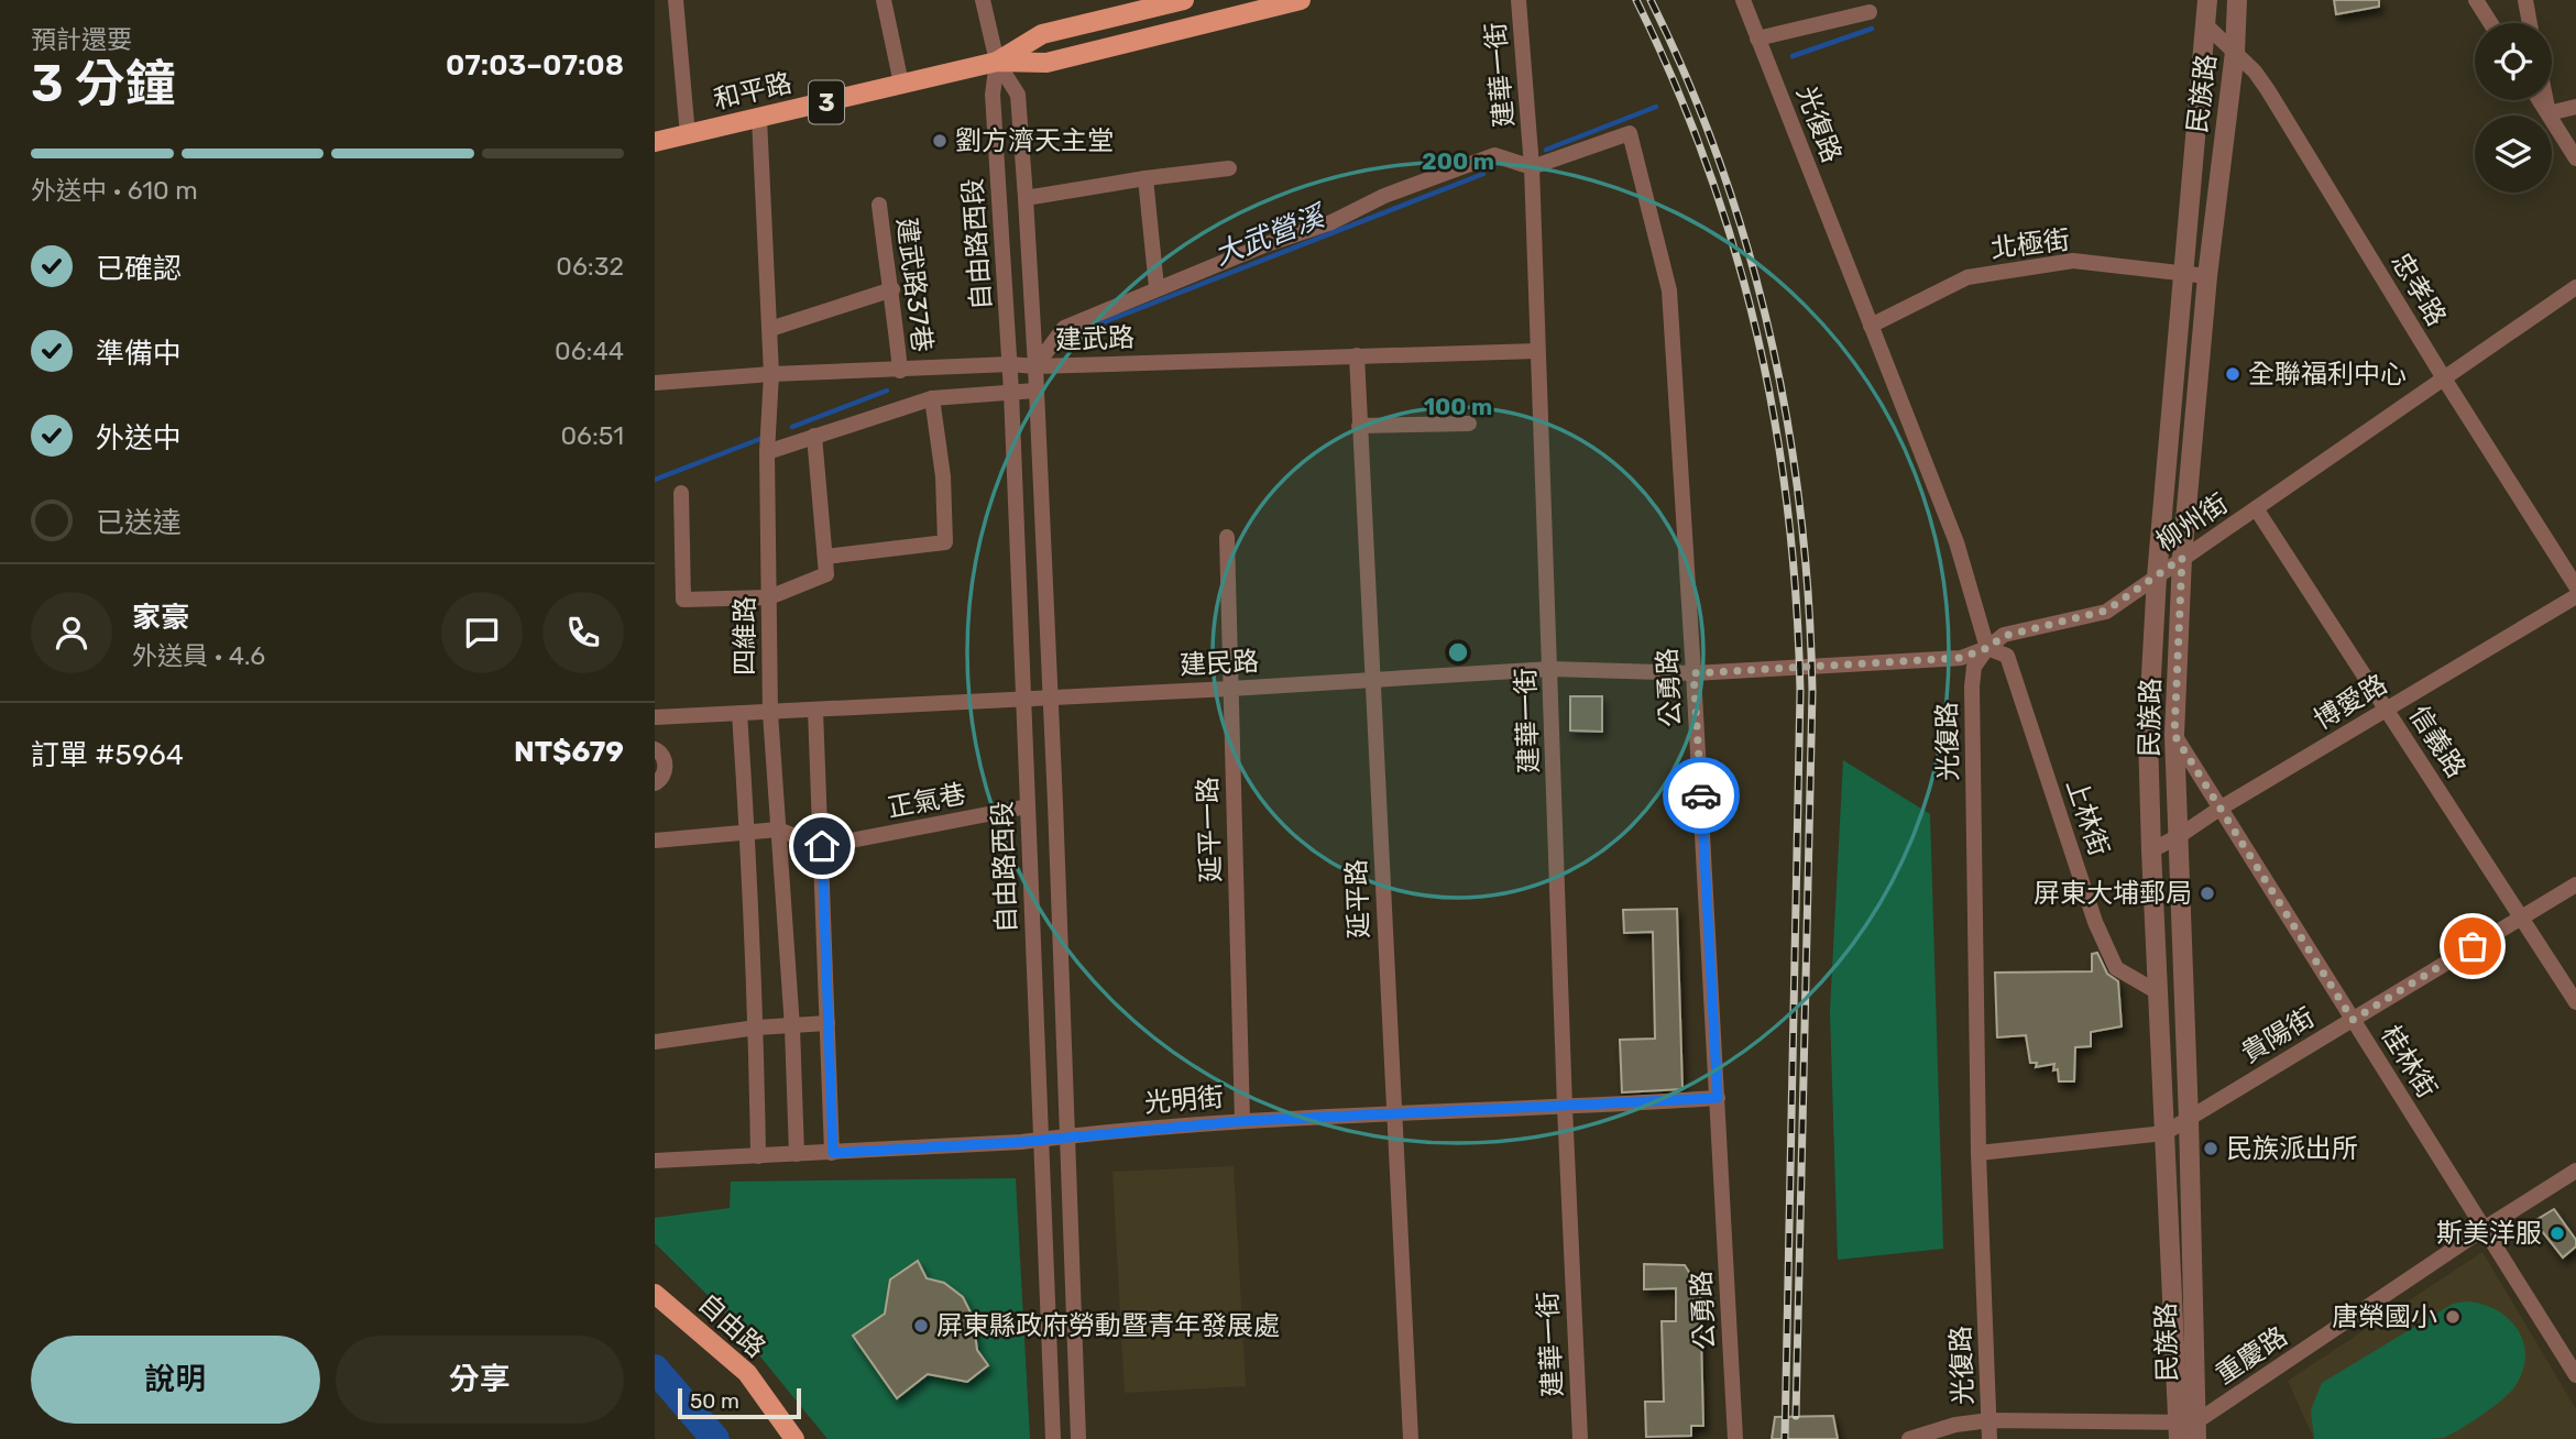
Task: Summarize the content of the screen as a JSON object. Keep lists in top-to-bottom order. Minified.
{"streets":{"main road":["和平路","3","自由路"],"street":["建華一街","民族路","光復路","自由路西段","北極街","建武路37巷","忠孝路","建武路","柳州街","四維路","建民路","公勇路","博愛路","信義路","正氣巷","上林街","延平一路","延平路","貴陽街","桂林街","光明街","重慶路"]},"crossings":[["建華一街","建武路"],["建華一街","建民路"],["建華一街","公勇路"],["建華一街","光明街"],["和平路","自由路西段"],["和平路","四維路"],["民族路","北極街"],["民族路","忠孝路"],["民族路","柳州街"],["民族路","博愛路"],["民族路","上林街"],["民族路","貴陽街"],["民族路","桂林街"],["民族路","重慶路"],["光復路","北極街"],["光復路","柳州街"],["光復路","上林街"],["自由路西段","建武路"],["自由路西段","建民路"],["自由路西段","正氣巷"],["自由路西段","光明街"],["建武路37巷","建武路"],["忠孝路","柳州街"],["建武路","四維路"],["建武路","延平路"],["柳州街","建民路"],["柳州街","信義路"],["柳州街","上林街"],["四維路","建民路"],["四維路","光明街"],["建民路","公勇路"],["建民路","延平一路"],["建民路","延平路"],["公勇路","光明街"],["博愛路","信義路"],["博愛路","桂林街"],["信義路","貴陽街"],["延平一路","光明街"],["延平路","光明街"],["貴陽街","桂林街"],["桂林街","重慶路"]],"water":["大武營溪"],"places":["劉方濟天主堂","全聯福利中心","屏東大埔郵局","民族派出所","斯美洋服","唐榮國小","屏東縣政府勞動暨青年發展處"],"scale_bar":"50 m","page":{"heading":["3 分鐘","預計還要","07:03–07:08"],"panel":["家豪","外送員 · 4.6","訂單 #5964","NT$679"],"bar":"外送中 · 610 m","list":[["已確認","06:32"],["準備中","06:44"],["外送中","06:51"],"已送達"],"buttons":["說明","分享"],"scale":"50 m"},"rings":["200 m","100 m"]}
